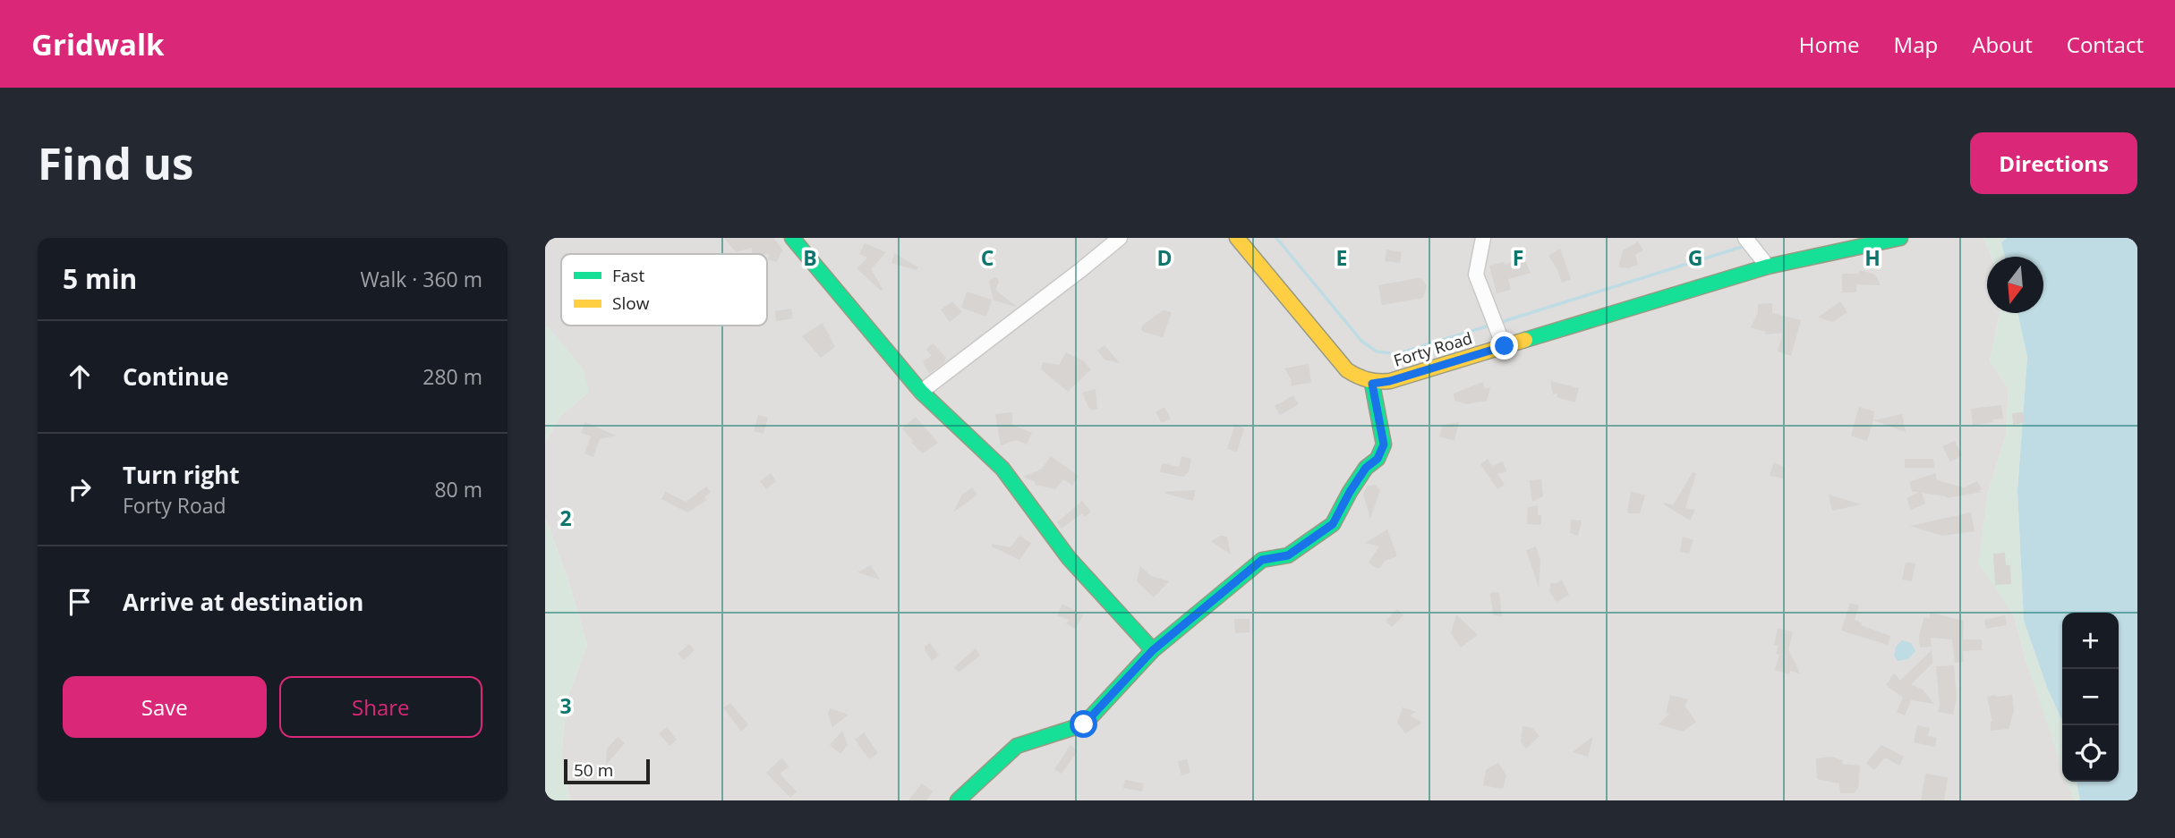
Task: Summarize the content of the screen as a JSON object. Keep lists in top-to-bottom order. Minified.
{"streets":{"street":["Forty Road"]},"legend":["Fast","Slow"],"scale_bar":"50 m","north":"bottom","page":{"header":"Gridwalk","nav":["Home","Map","About","Contact"],"buttons":["Directions",["Save","Share"]],"title":"Find us","heading":["5 min","Walk · 360 m"],"list":[["Continue","280 m"],["Turn right","Forty Road","80 m"],"Arrive at destination"],"map_buttons":["+","−"],"scale":"50 m"},"grid":{"columns":["B","C","D","E","F","G","H"],"rows":["2","3"]}}
